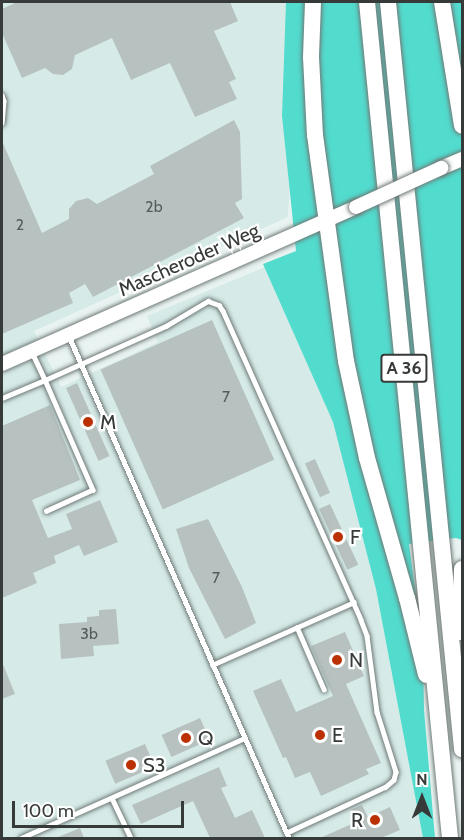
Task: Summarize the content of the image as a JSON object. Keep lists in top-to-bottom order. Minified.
{"streets":{"highway":["A 36"],"street":["Mascheroder Weg"]},"places":["M","F","N","E","Q","S3","R"],"house_numbers":["2b","2","7","7","3b"],"scale_bar":"100 m","north":"top"}
